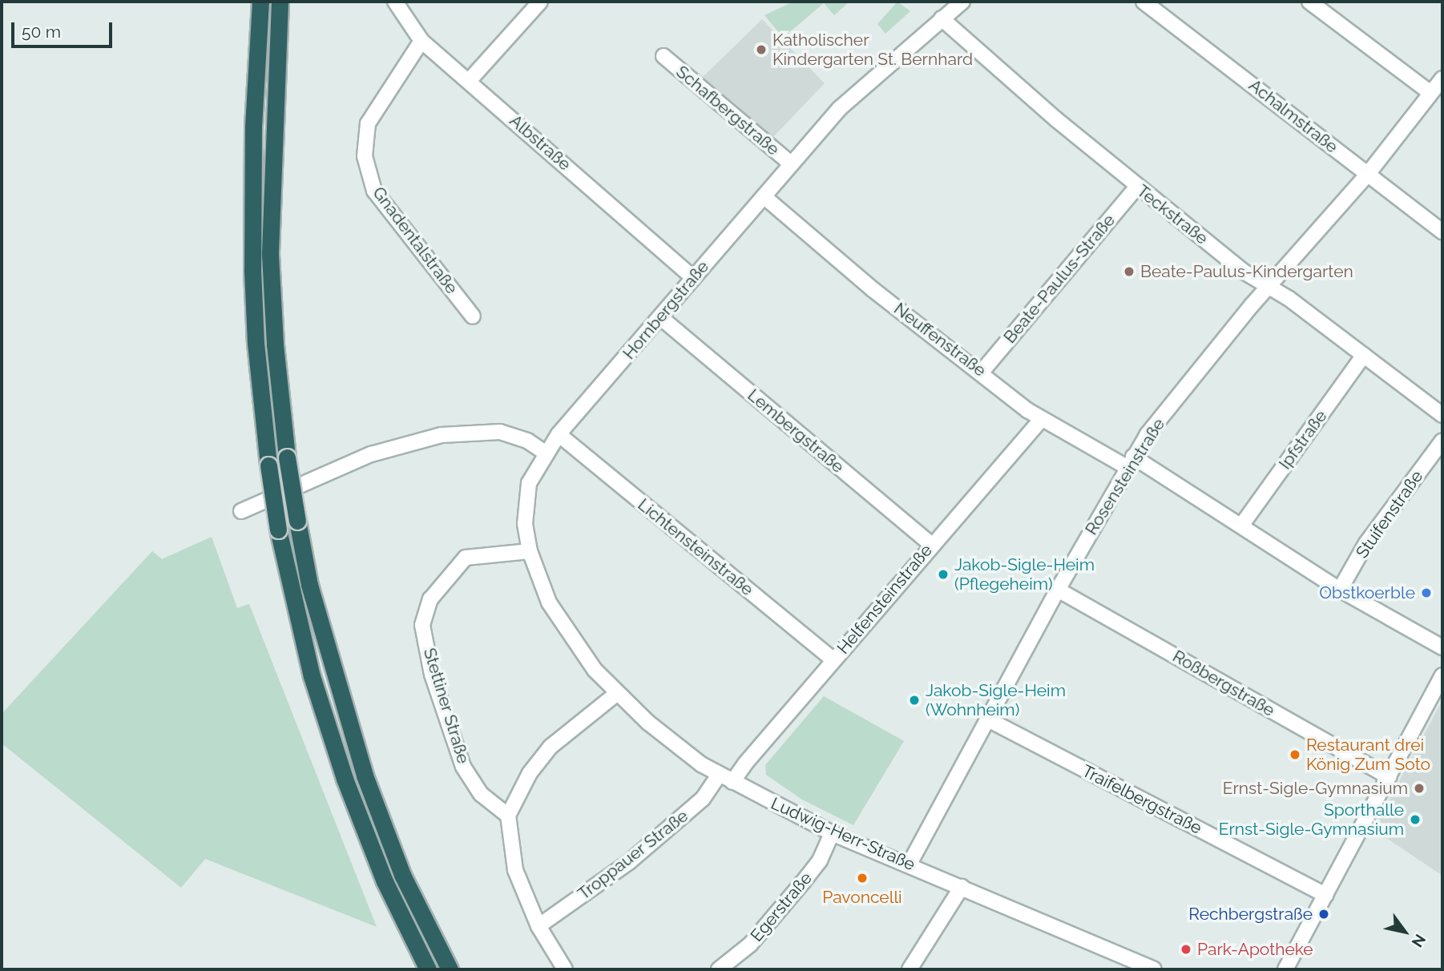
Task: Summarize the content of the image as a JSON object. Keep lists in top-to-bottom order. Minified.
{"streets":{"street":["Schafbergstraße","Achalmstraße","Albstraße","Teckstraße","Gnadentalstraße","Beate-Paulus-Straße","Hornbergstraße","Neuffenstraße","Lembergstraße","Ipfstraße","Rosensteinstraße","Stuifenstraße","Lichtensteinstraße","Helfensteinstraße","Roßbergstraße","Stettiner Straße","Traifelbergstraße","Ludwig-Herr-Straße","Troppauer Straße","Egerstraße"]},"crossings":[["Schafbergstraße","Hornbergstraße"],["Achalmstraße","Rosensteinstraße"],["Albstraße","Gnadentalstraße"],["Albstraße","Hornbergstraße"],["Teckstraße","Beate-Paulus-Straße"],["Teckstraße","Hornbergstraße"],["Teckstraße","Ipfstraße"],["Teckstraße","Rosensteinstraße"],["Beate-Paulus-Straße","Neuffenstraße"],["Hornbergstraße","Neuffenstraße"],["Hornbergstraße","Lembergstraße"],["Hornbergstraße","Lichtensteinstraße"],["Hornbergstraße","Ludwig-Herr-Straße"],["Neuffenstraße","Ipfstraße"],["Neuffenstraße","Rosensteinstraße"],["Neuffenstraße","Stuifenstraße"],["Neuffenstraße","Helfensteinstraße"],["Lembergstraße","Helfensteinstraße"],["Rosensteinstraße","Roßbergstraße"],["Rosensteinstraße","Traifelbergstraße"],["Rosensteinstraße","Ludwig-Herr-Straße"],["Lichtensteinstraße","Helfensteinstraße"],["Helfensteinstraße","Ludwig-Herr-Straße"],["Stettiner Straße","Ludwig-Herr-Straße"],["Ludwig-Herr-Straße","Troppauer Straße"],["Ludwig-Herr-Straße","Egerstraße"]],"places":["Katholischer Kindergarten St. Bernhard","Beate-Paulus-Kindergarten","Jakob-Sigle-Heim (Pflegeheim)","Obstkoerble","Jakob-Sigle-Heim (Wohnheim)","Restaurant drei König Zum Soto","Ernst-Sigle-Gymnasium","Sporthalle Ernst-Sigle-Gymnasium","Pavoncelli","Rechbergstraße","Park-Apotheke"],"scale_bar":"50 m","north":"bottom right"}
